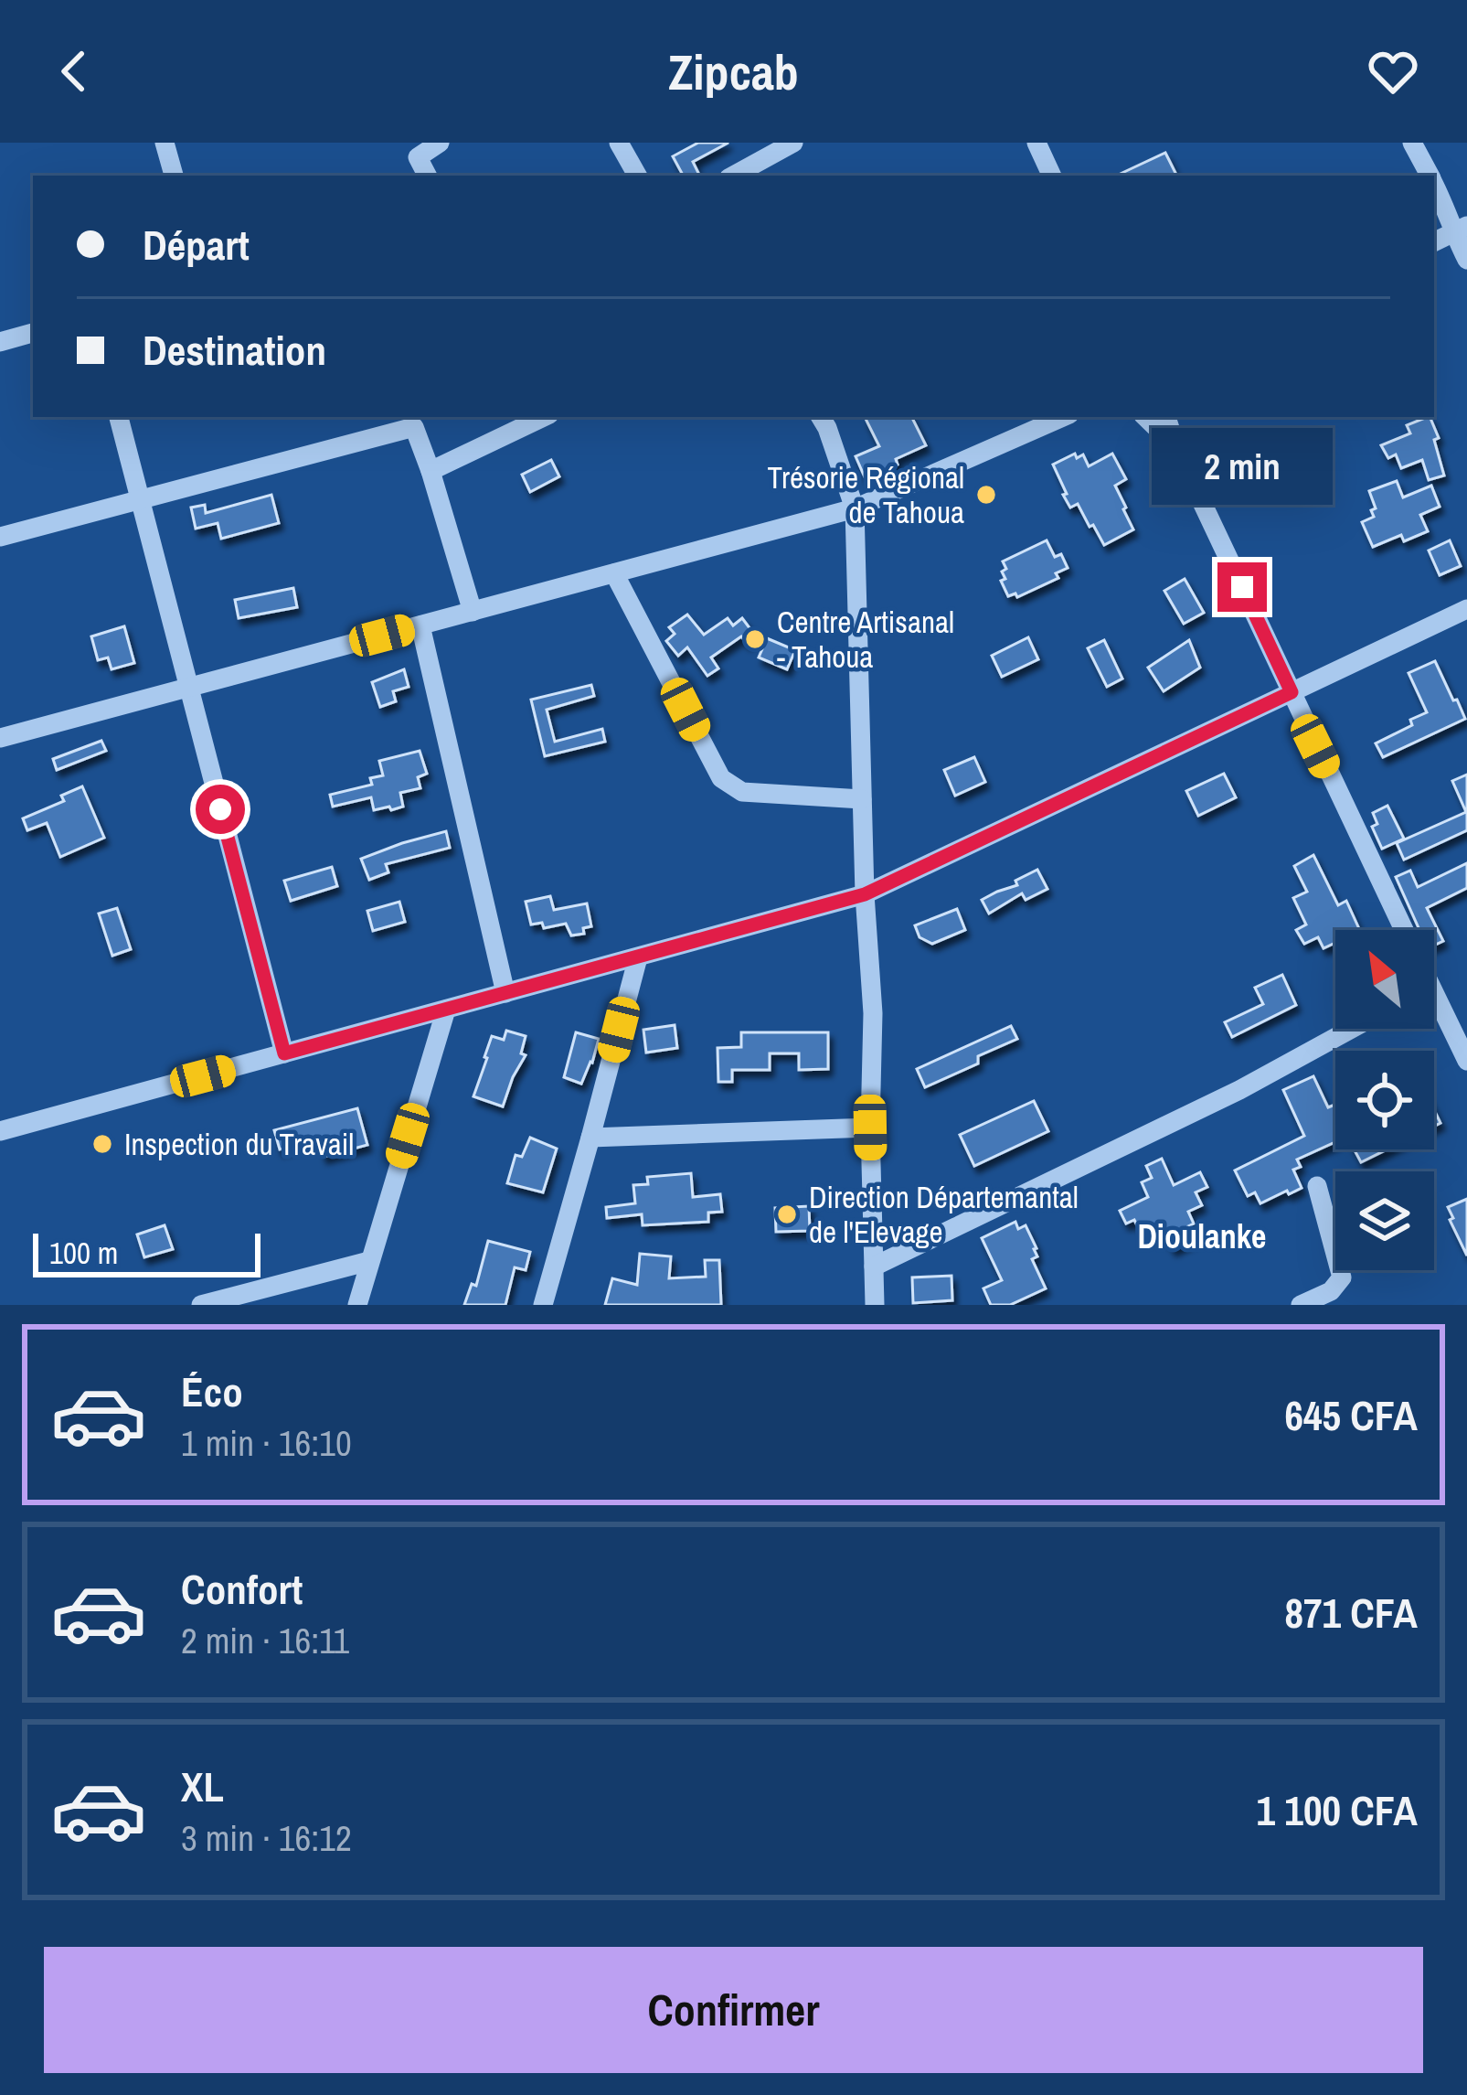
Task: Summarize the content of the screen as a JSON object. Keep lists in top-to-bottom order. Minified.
{"districts":["Dioulanke"],"places":["Trésorie Régional de Tahoua","Centre Artisanal - Tahoua","Inspection du Travail","Direction Départemantal de l'Elevage"],"scale_bar":"100 m","north":"top left","page":{"header":"Zipcab","banner":["Départ","Destination"],"bubble":"2 min","scale":"100 m","list":[{"name":"Éco","note":"1 min · 16:10","value":"645 CFA"},{"name":"Confort","note":"2 min · 16:11","value":"871 CFA"},{"name":"XL","note":"3 min · 16:12","value":"1 100 CFA"}],"buttons":"Confirmer"}}
